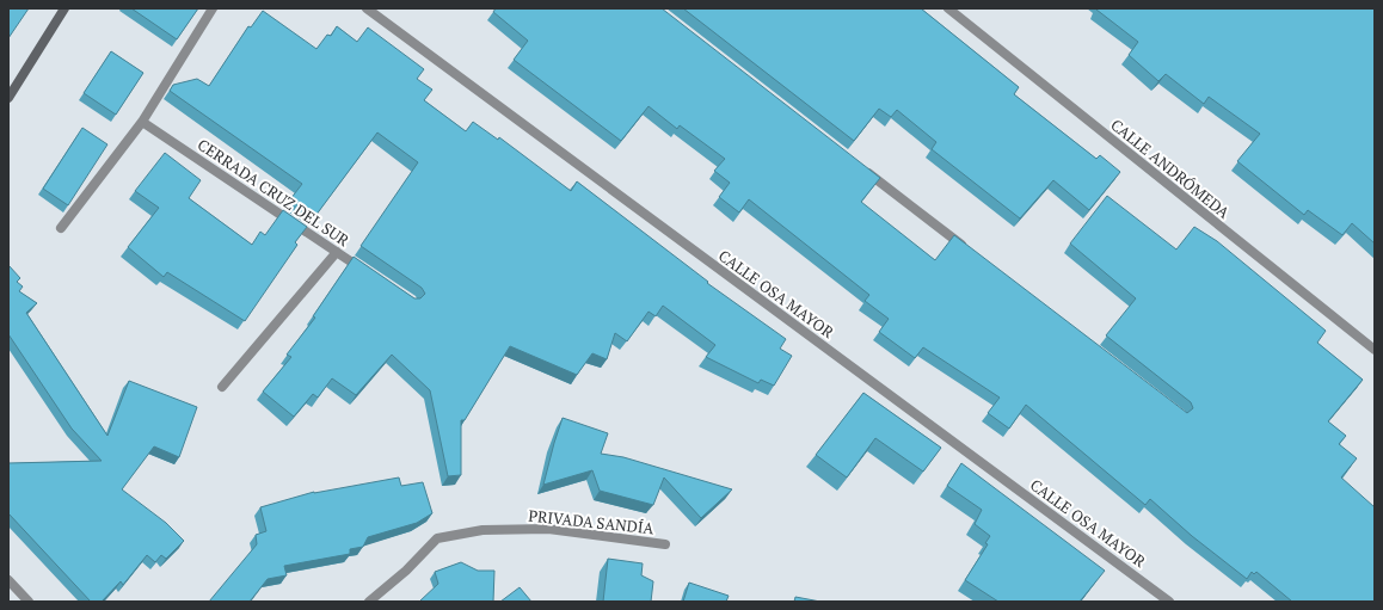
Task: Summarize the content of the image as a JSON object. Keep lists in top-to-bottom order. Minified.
{"streets":{"street":["CALLE ANDRÓMEDA","CERRADA CRUZ DEL SUR","CALLE OSA MAYOR","PRIVADA SANDÍA"]}}
